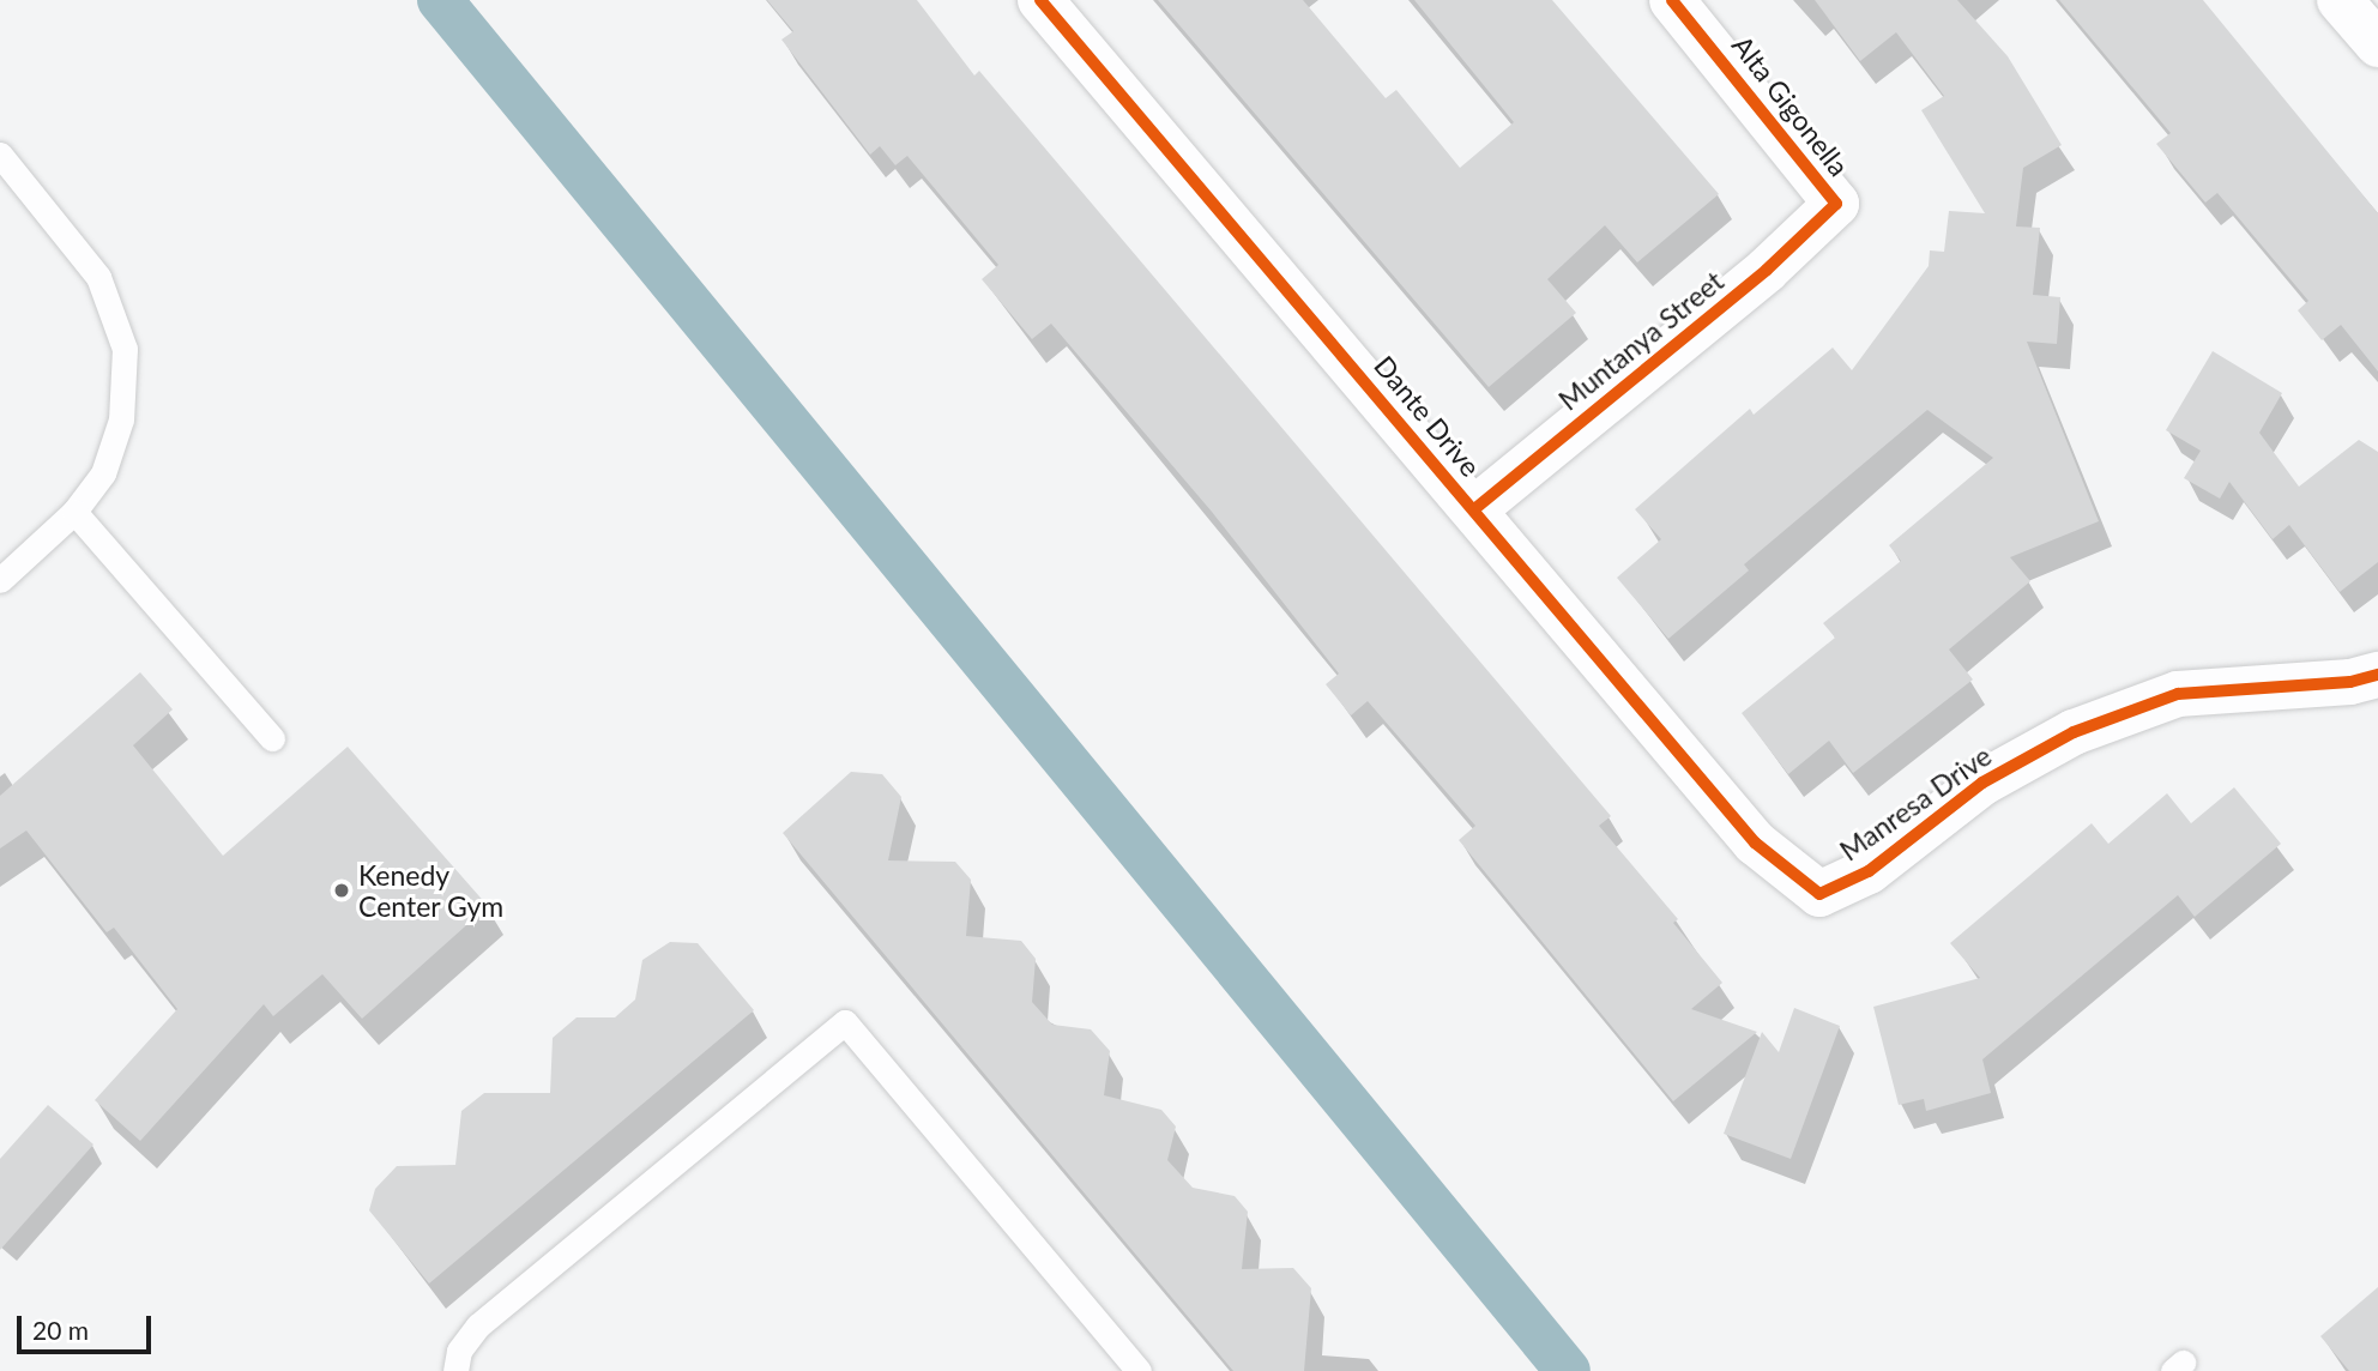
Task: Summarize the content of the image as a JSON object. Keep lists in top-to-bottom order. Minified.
{"streets":{"street":["Alta Gigonella","Muntanya Street","Dante Drive","Manresa Drive"]},"crossings":[["Alta Gigonella","Muntanya Street"],["Muntanya Street","Dante Drive"],["Dante Drive","Manresa Drive"]],"places":["Kenedy Center Gym"],"scale_bar":"20 m"}
